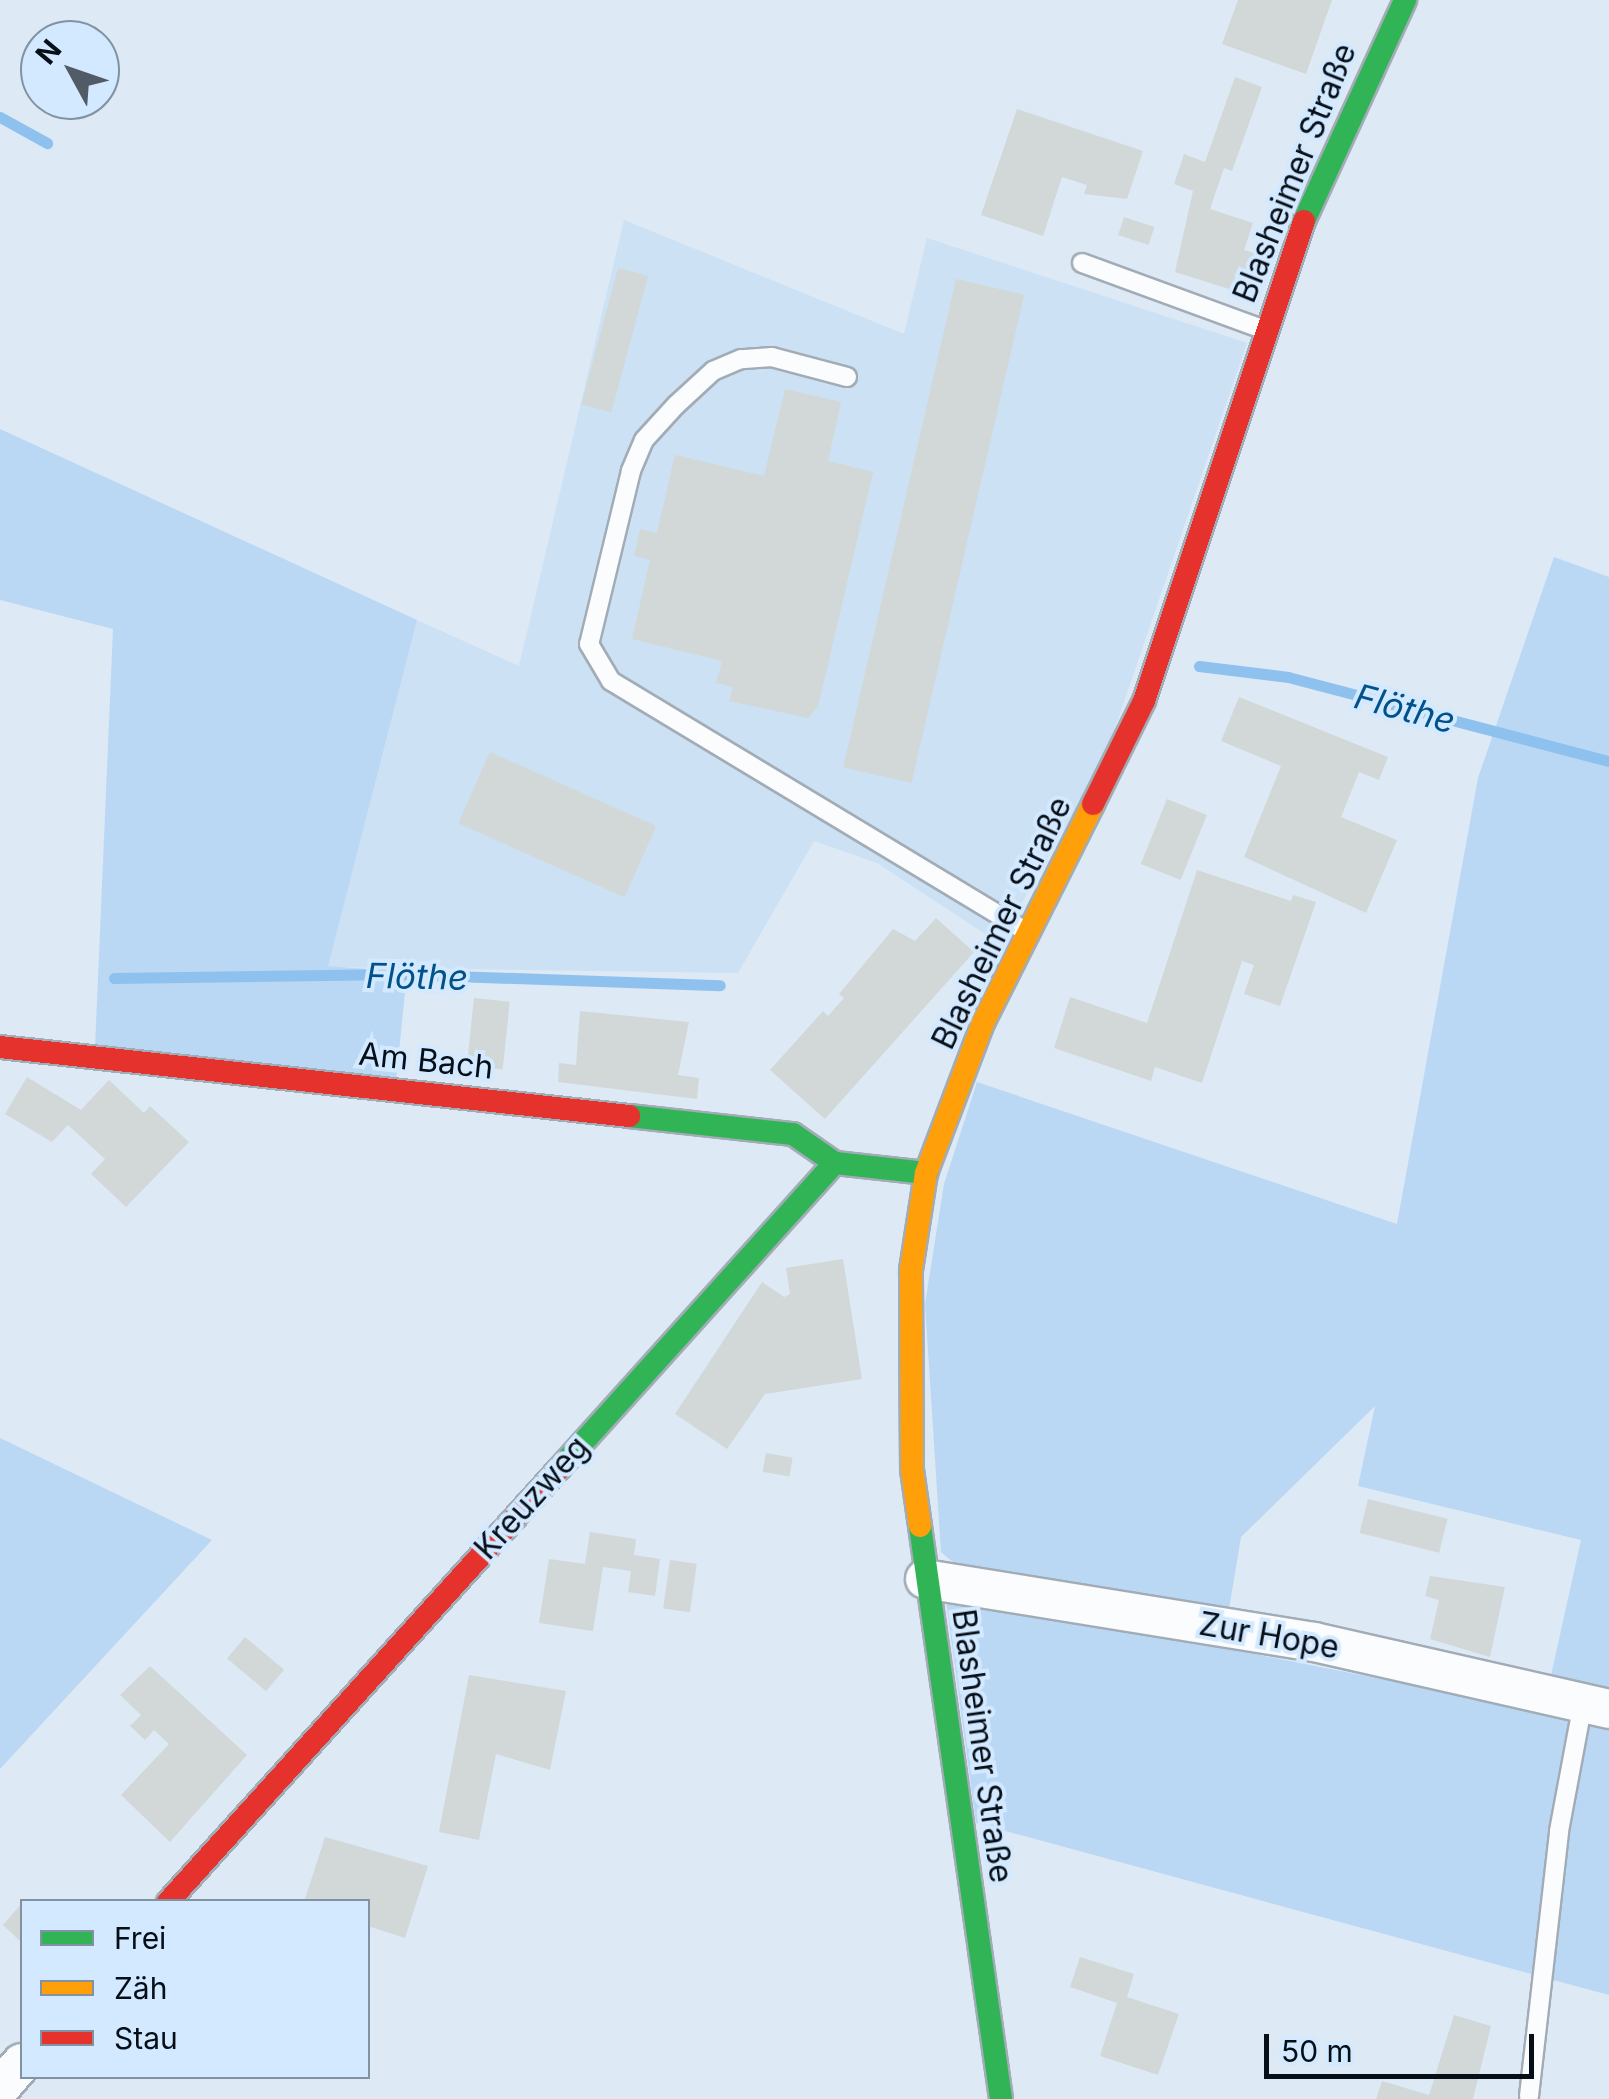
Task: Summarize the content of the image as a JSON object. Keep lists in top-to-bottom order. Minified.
{"streets":{"street":["Blasheimer Straße","Am Bach","Kreuzweg","Zur Hope"]},"crossings":[["Blasheimer Straße","Zur Hope"],["Am Bach","Kreuzweg"]],"water":["Flöthe"],"legend":["Frei","Zäh","Stau"],"scale_bar":"50 m","north":"top left"}
